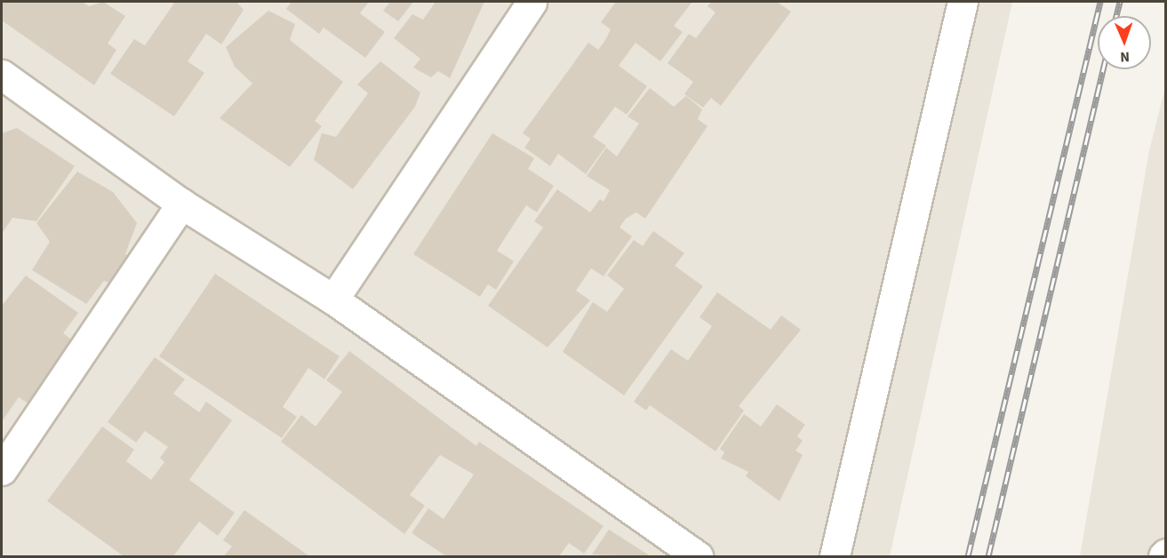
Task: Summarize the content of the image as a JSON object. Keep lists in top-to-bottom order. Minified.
{"north":"bottom"}
